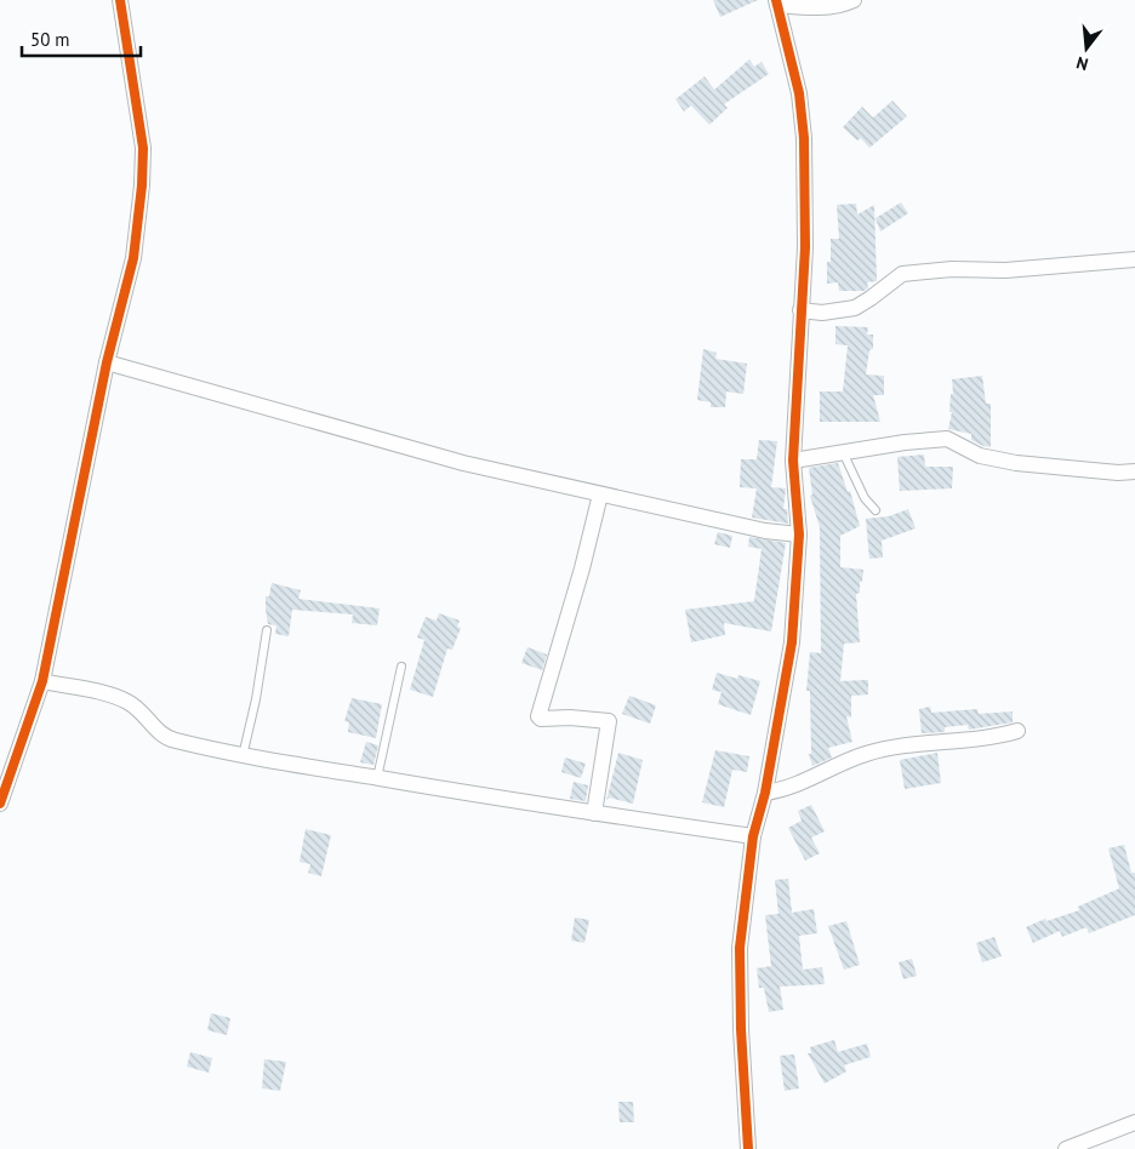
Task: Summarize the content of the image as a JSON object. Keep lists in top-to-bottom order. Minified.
{"scale_bar":"50 m","north":"bottom"}
